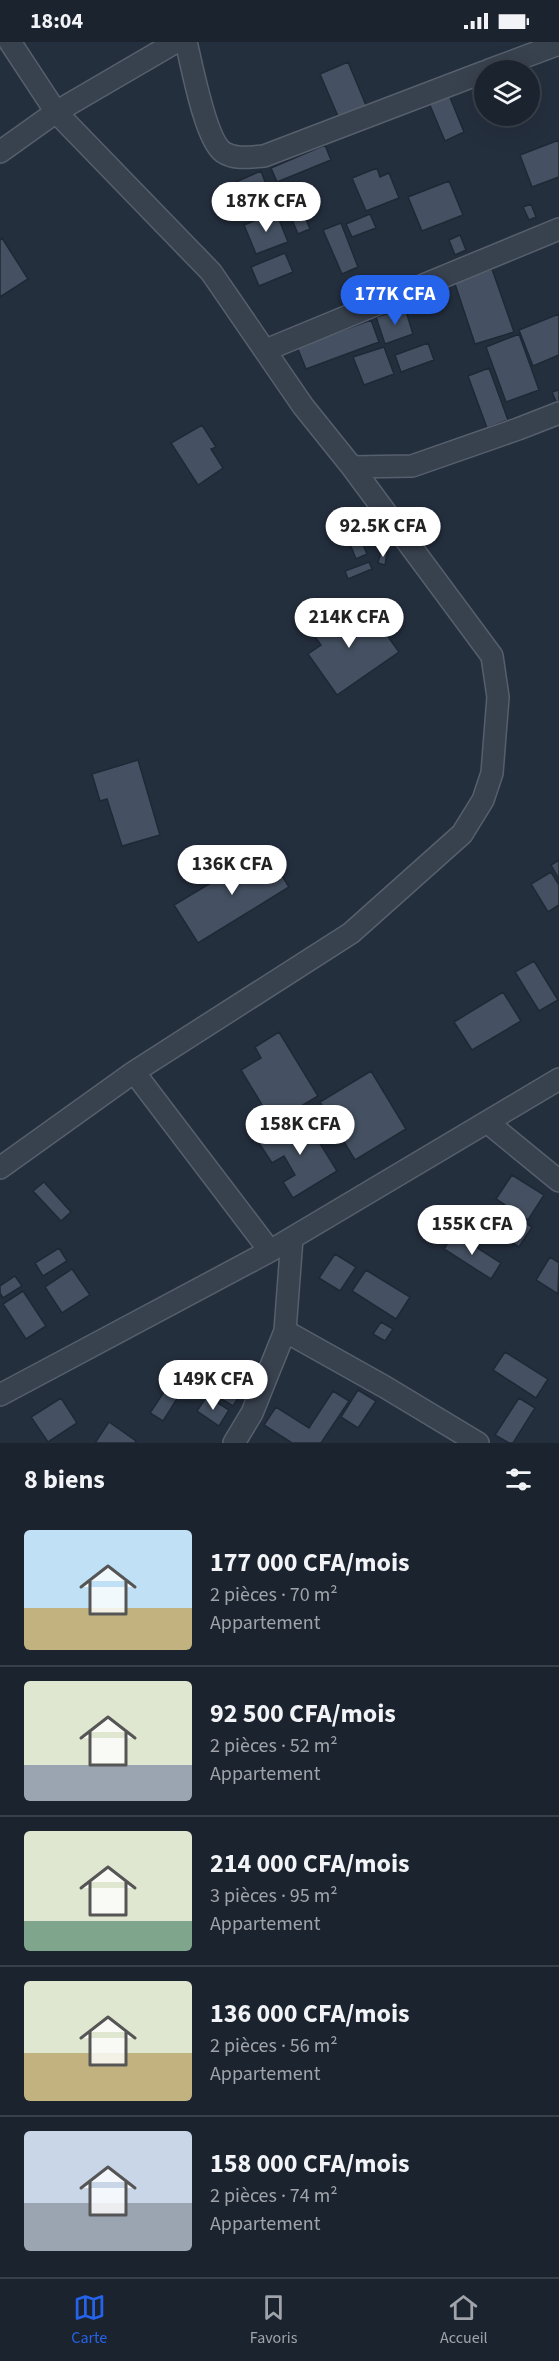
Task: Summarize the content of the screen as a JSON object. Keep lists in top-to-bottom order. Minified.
{"page":{"status":"18:04","price":["187K CFA","177K CFA","92.5K CFA","214K CFA","136K CFA","158K CFA","155K CFA","149K CFA"],"heading":"8 biens","list":[{"name":"177 000 CFA/mois","note":"2 pièces · 70 m² · Appartement"},{"name":"92 500 CFA/mois","note":"2 pièces · 52 m² · Appartement"},{"name":"214 000 CFA/mois","note":"3 pièces · 95 m² · Appartement"},{"name":"136 000 CFA/mois","note":"2 pièces · 56 m² · Appartement"},{"name":"158 000 CFA/mois","note":"2 pièces · 74 m² · Appartement"}],"tabs":["Carte","Favoris","Accueil"]}}
